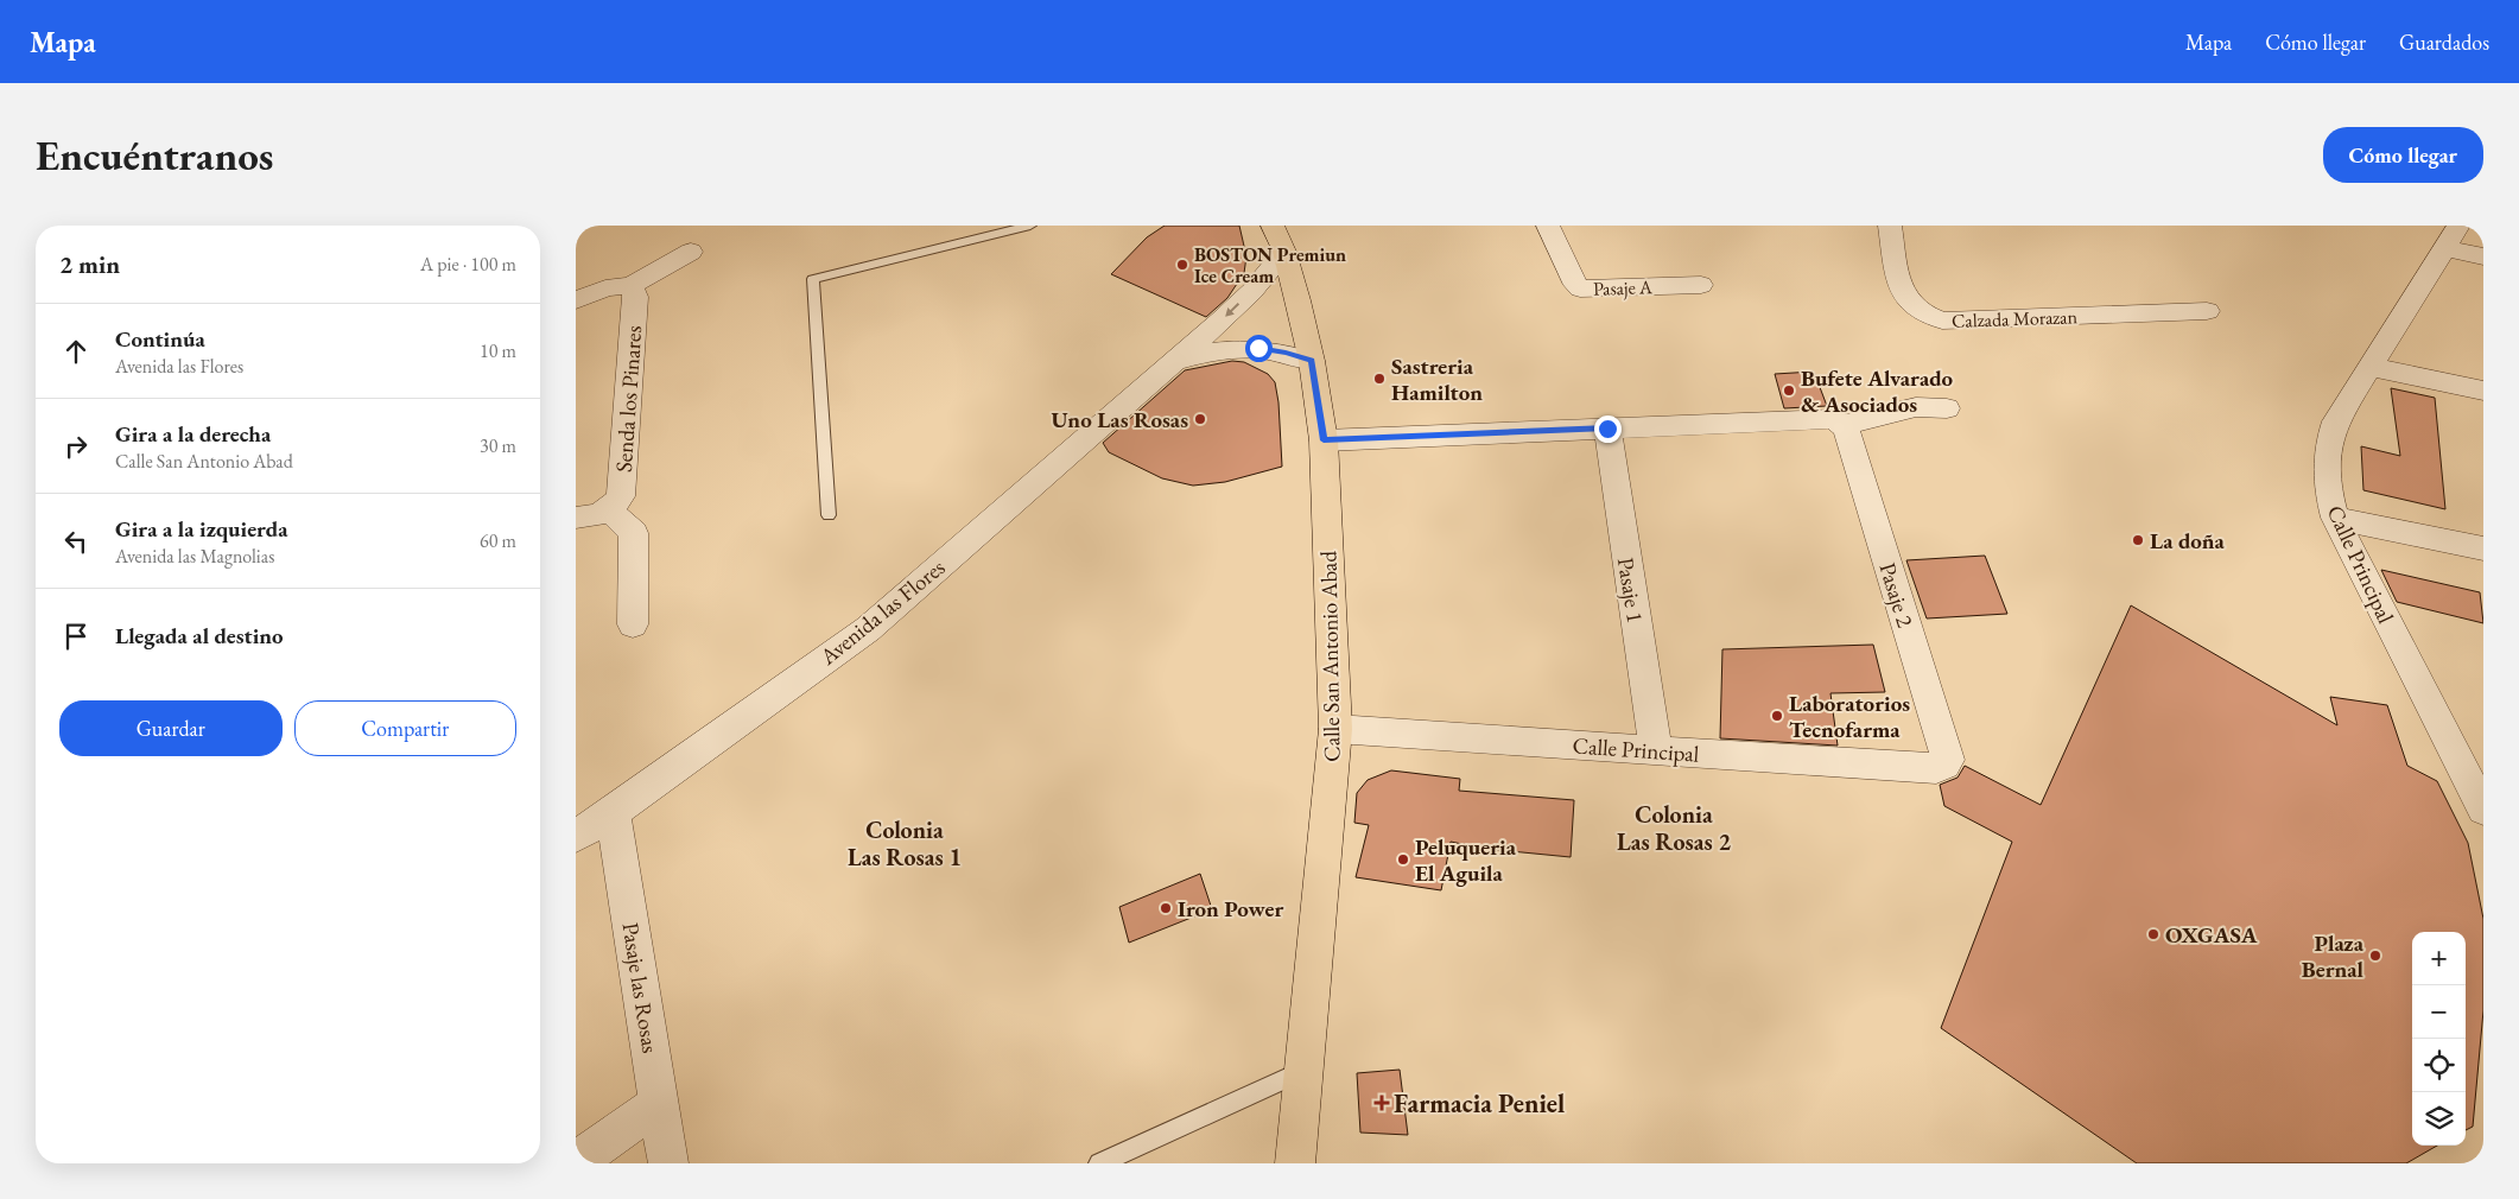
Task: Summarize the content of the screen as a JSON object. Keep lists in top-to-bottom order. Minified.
{"streets":{"main road":["Calle San Antonio Abad"],"street":["Pasaje A","Calzada Morazan","Senda los Pinares","Calle Principal","Pasaje 1","Pasaje 2","Avenida las Flores","Pasaje las Rosas"]},"crossings":[["Calle Principal","Pasaje 1"],["Calle Principal","Pasaje 2"],["Calle Principal","Calle San Antonio Abad"],["Avenida las Flores","Calle San Antonio Abad"],["Avenida las Flores","Pasaje las Rosas"]],"districts":["Colonia Las Rosas 2","Colonia Las Rosas 1"],"places":{"other":["BOSTON Premiun Ice Cream","Sastreria Hamilton","Bufete Alvarado & Asociados","Uno Las Rosas","La doña","Laboratorios Tecnofarma","Peluqueria El Aguila","Iron Power","OXGASA","Plaza Bernal"],"health":["Farmacia Peniel"]},"page":{"header":"Mapa","nav":["Mapa","Cómo llegar","Guardados"],"buttons":["Cómo llegar",["Guardar","Compartir"]],"title":"Encuéntranos","heading":["2 min","A pie · 100 m"],"list":[["Continúa","Avenida las Flores","10 m"],["Gira a la derecha","Calle San Antonio Abad","30 m"],["Gira a la izquierda","Avenida las Magnolias","60 m"],"Llegada al destino"],"map_buttons":["+","−"]}}
